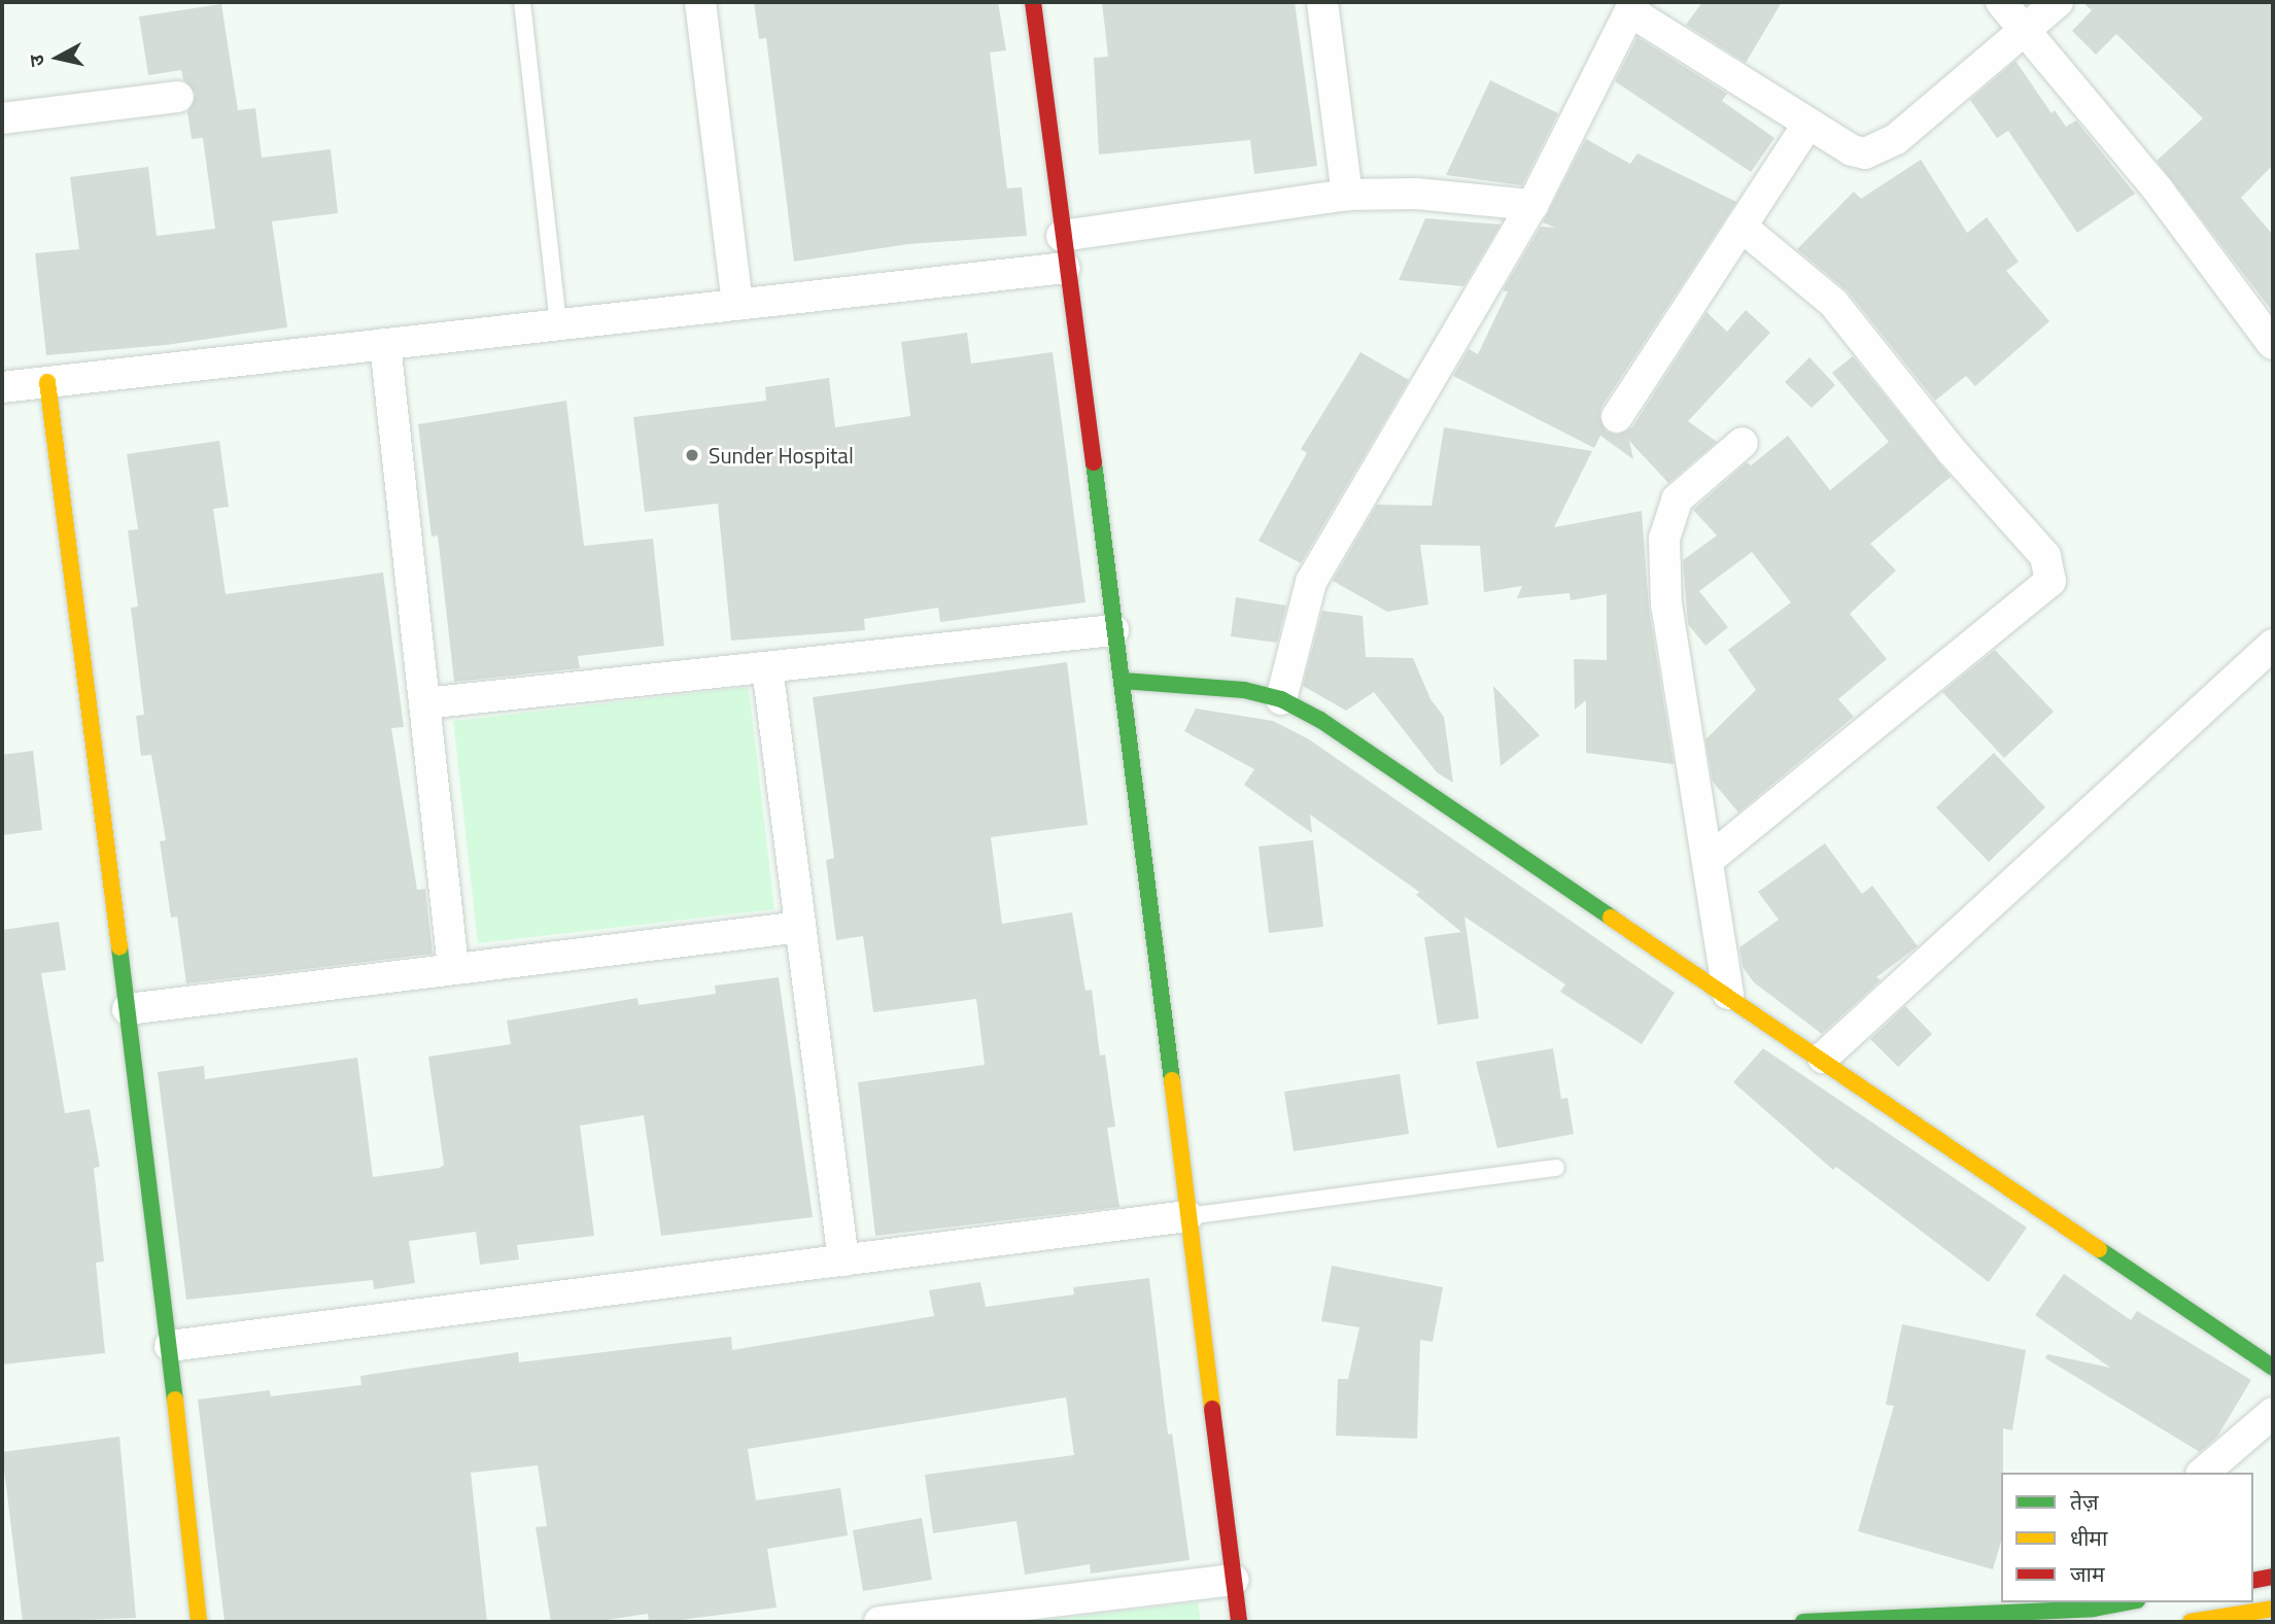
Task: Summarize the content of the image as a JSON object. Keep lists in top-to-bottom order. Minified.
{"places":["Sunder Hospital"],"legend":["तेज़","धीमा","जाम"],"north":"left"}
